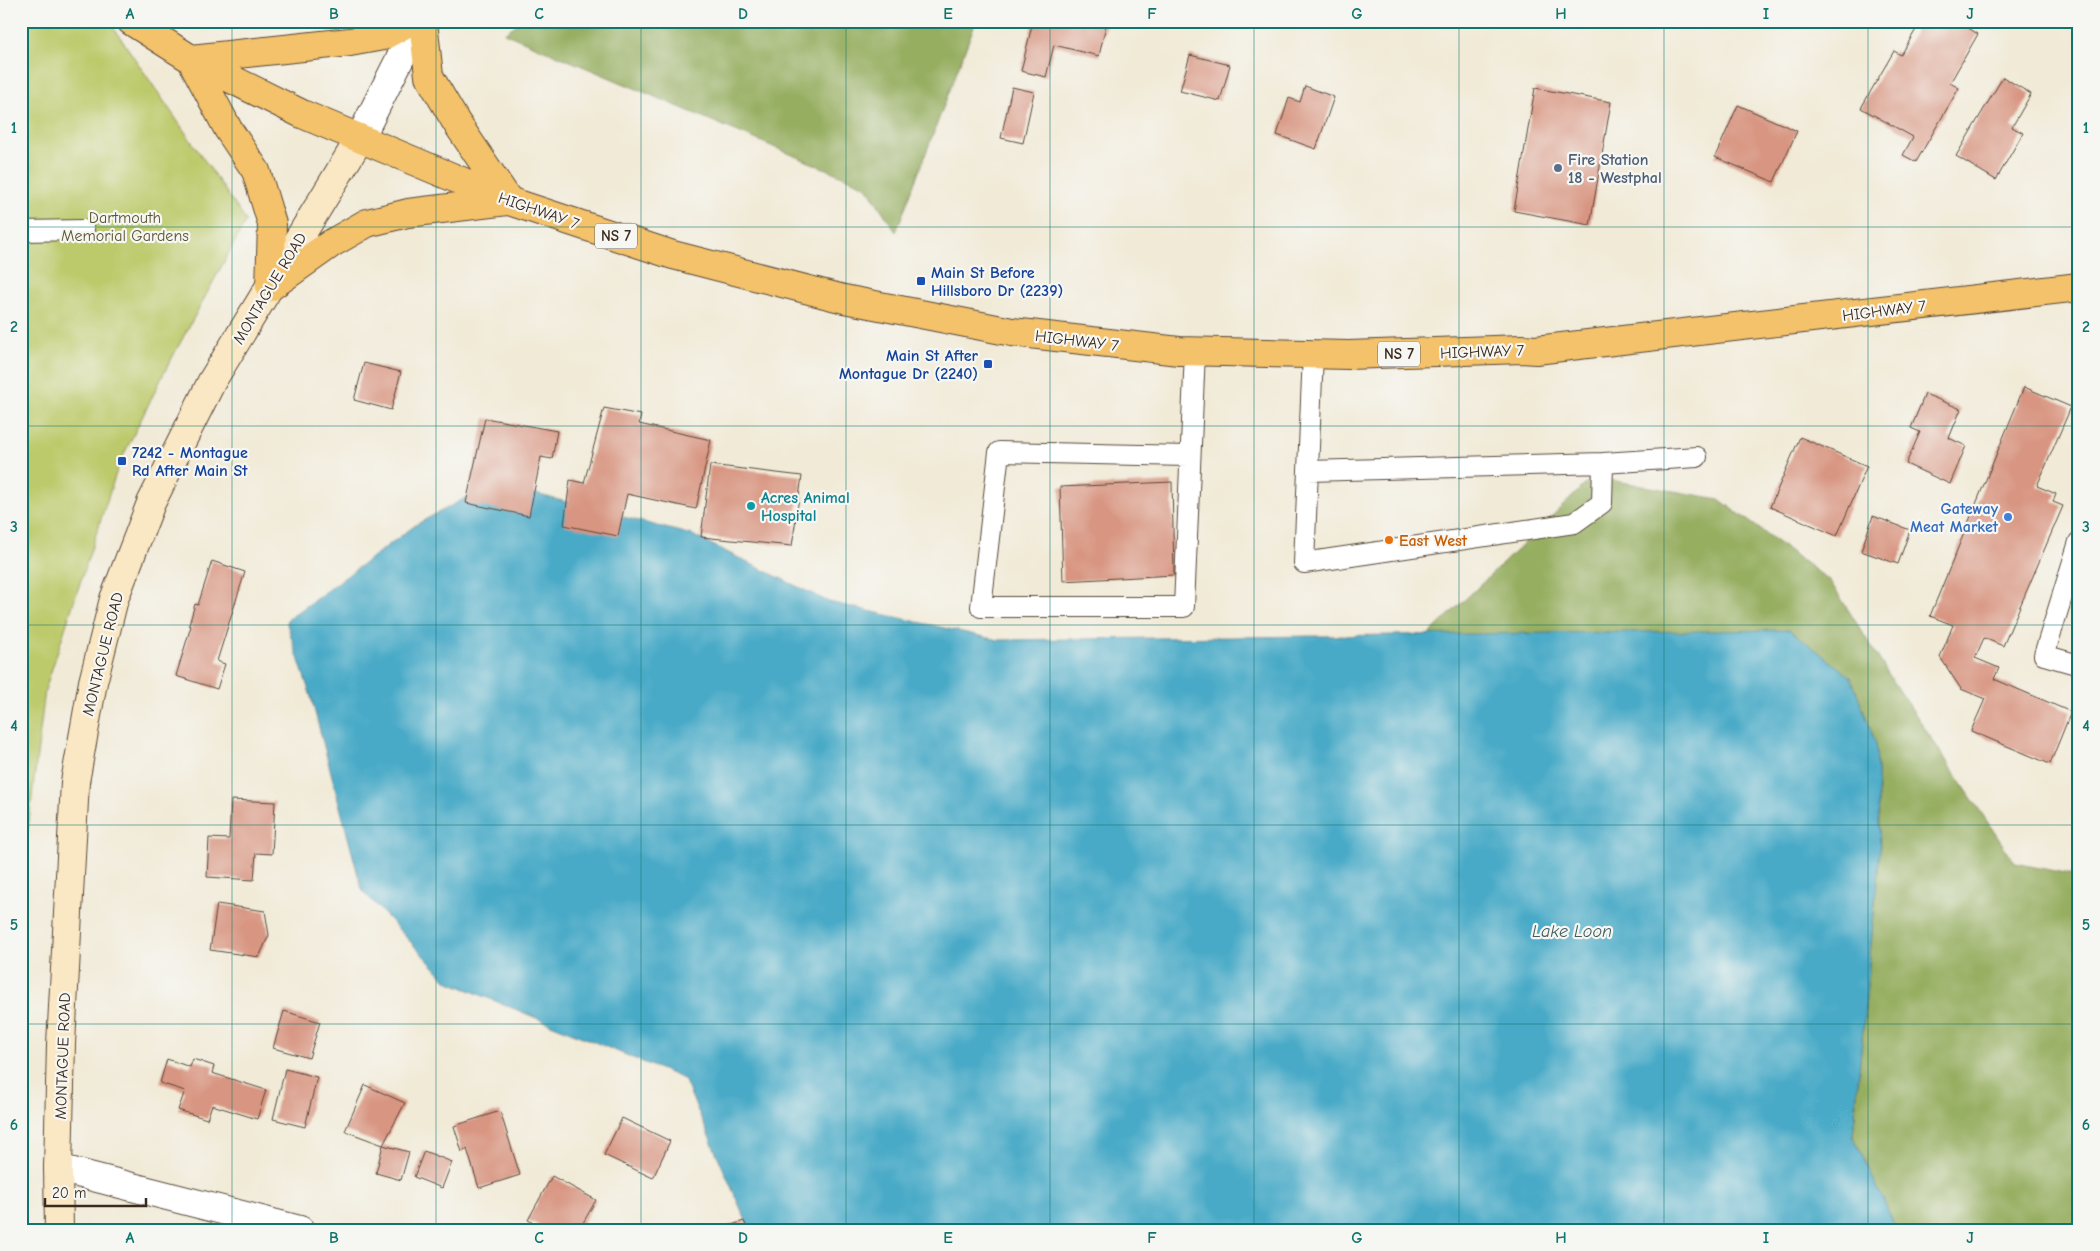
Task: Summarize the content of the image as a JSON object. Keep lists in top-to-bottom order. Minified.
{"streets":{"main road":["HIGHWAY 7","NS 7"],"street":["MONTAGUE ROAD"]},"crossings":[["HIGHWAY 7","MONTAGUE ROAD"]],"water":["Lake Loon"],"parks":["Dartmouth Memorial Gardens"],"places":{"other":["Fire Station 18 - Westphal","Acres Animal Hospital","Gateway Meat Market","East West"],"transit":["Main St Before Hillsboro Dr (2239)","Main St After Montague Dr (2240)","7242 - Montague Rd After Main St"]},"scale_bar":"20 m","grid":{"columns":["A","B","C","D","E","F","G","H","I","J"],"rows":["1","2","3","4","5","6"]}}
